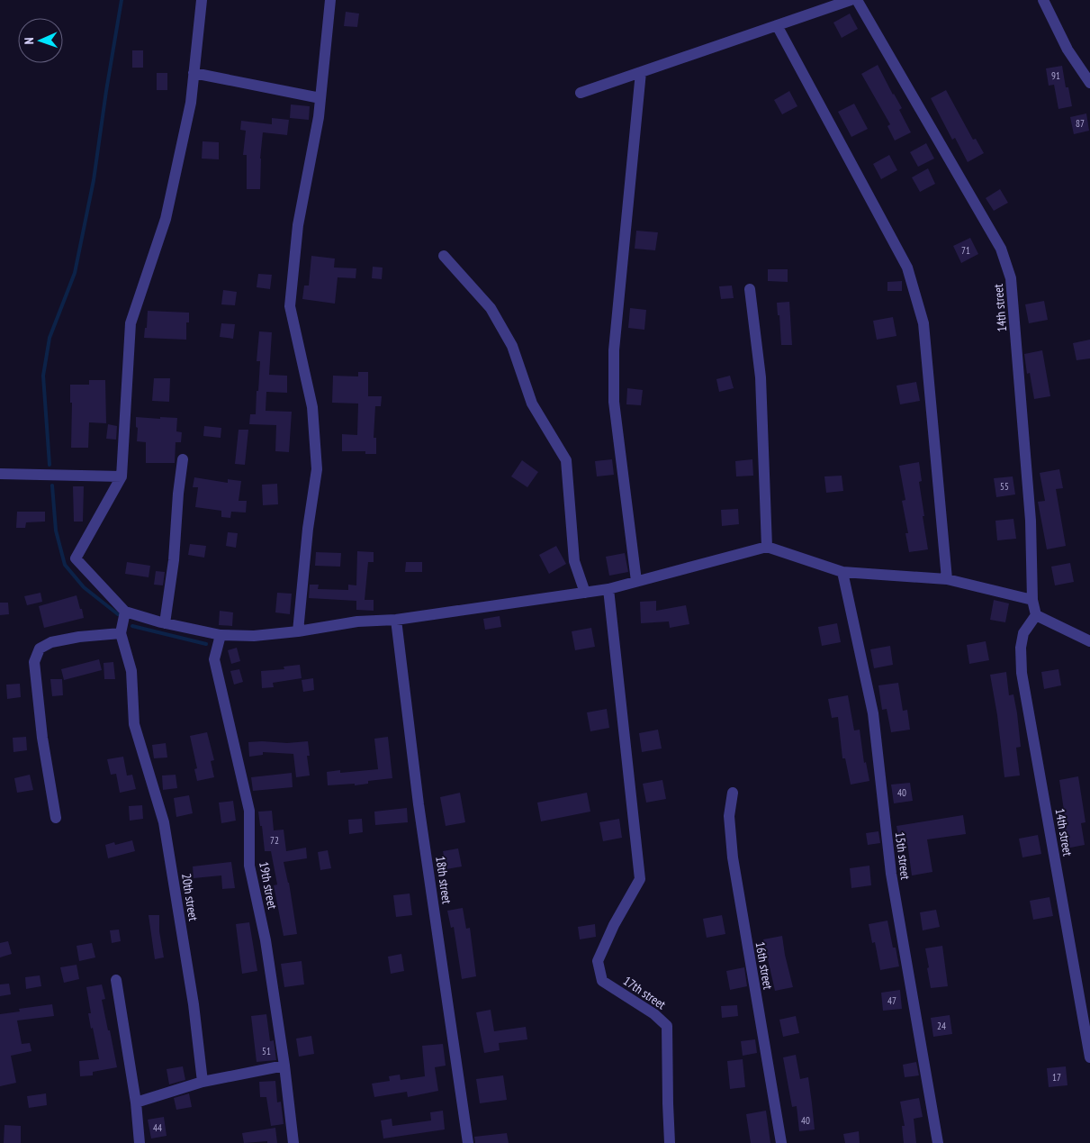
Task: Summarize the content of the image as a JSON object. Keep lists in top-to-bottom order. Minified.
{"streets":{"street":["14th street","15th street","18th street","19th street","20th street","16th street","17th street"]},"house_numbers":["91","87","71","55","40","72","47","24","51","17","40","44"],"north":"left"}
